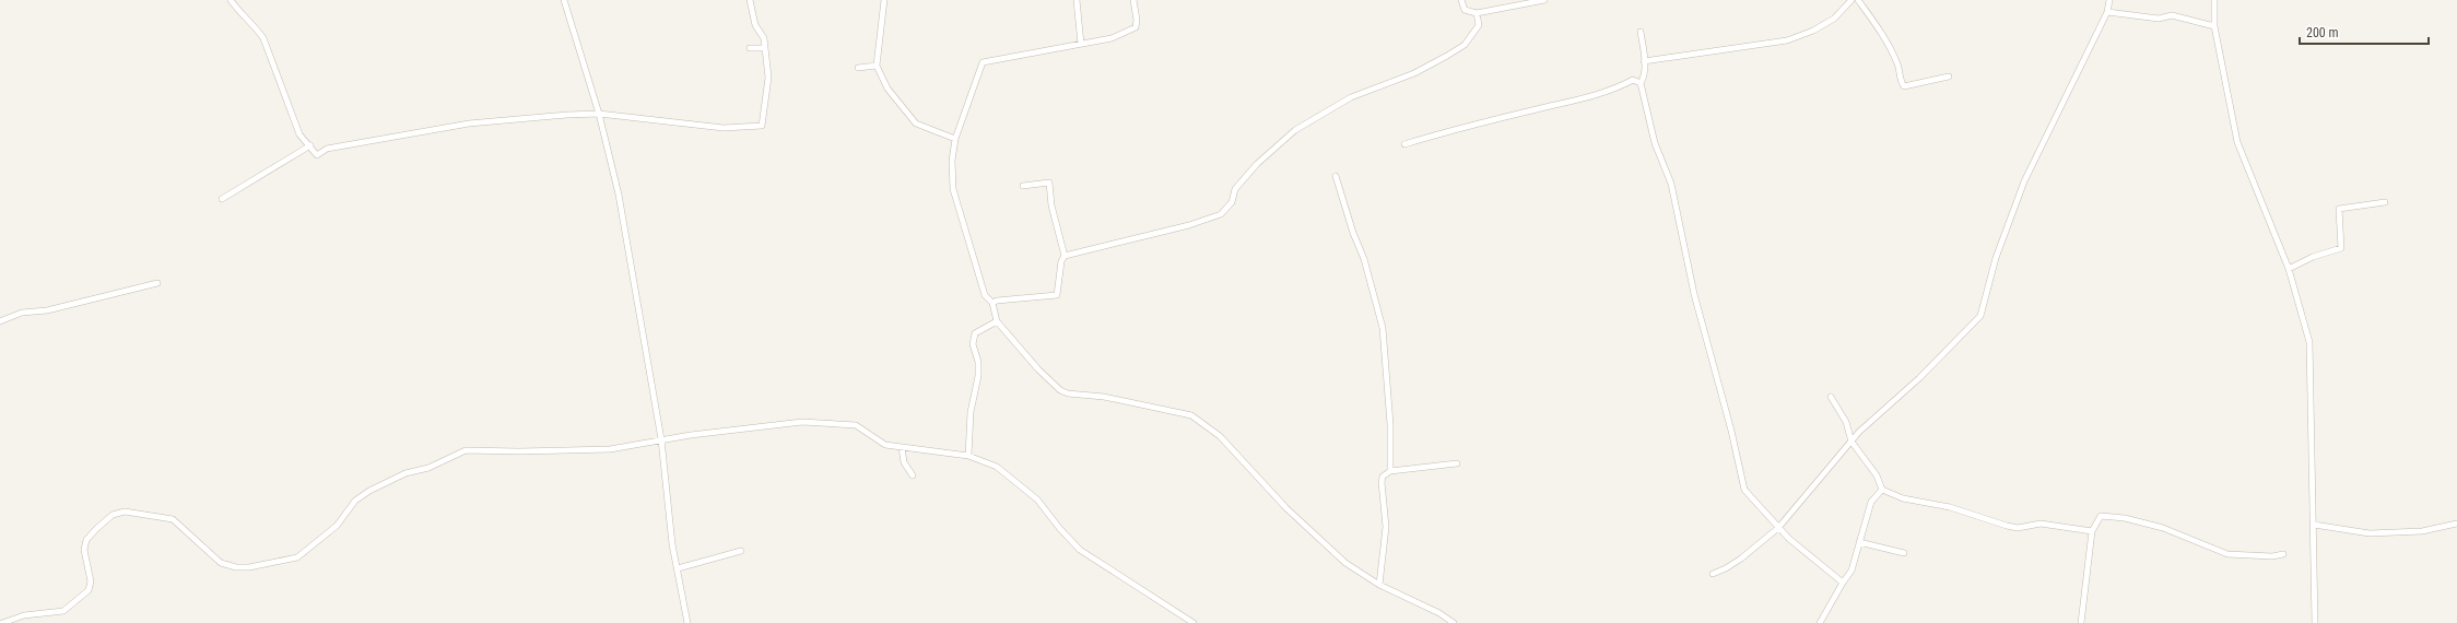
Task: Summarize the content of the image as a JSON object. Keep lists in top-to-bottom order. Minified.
{"scale_bar":"200 m"}
